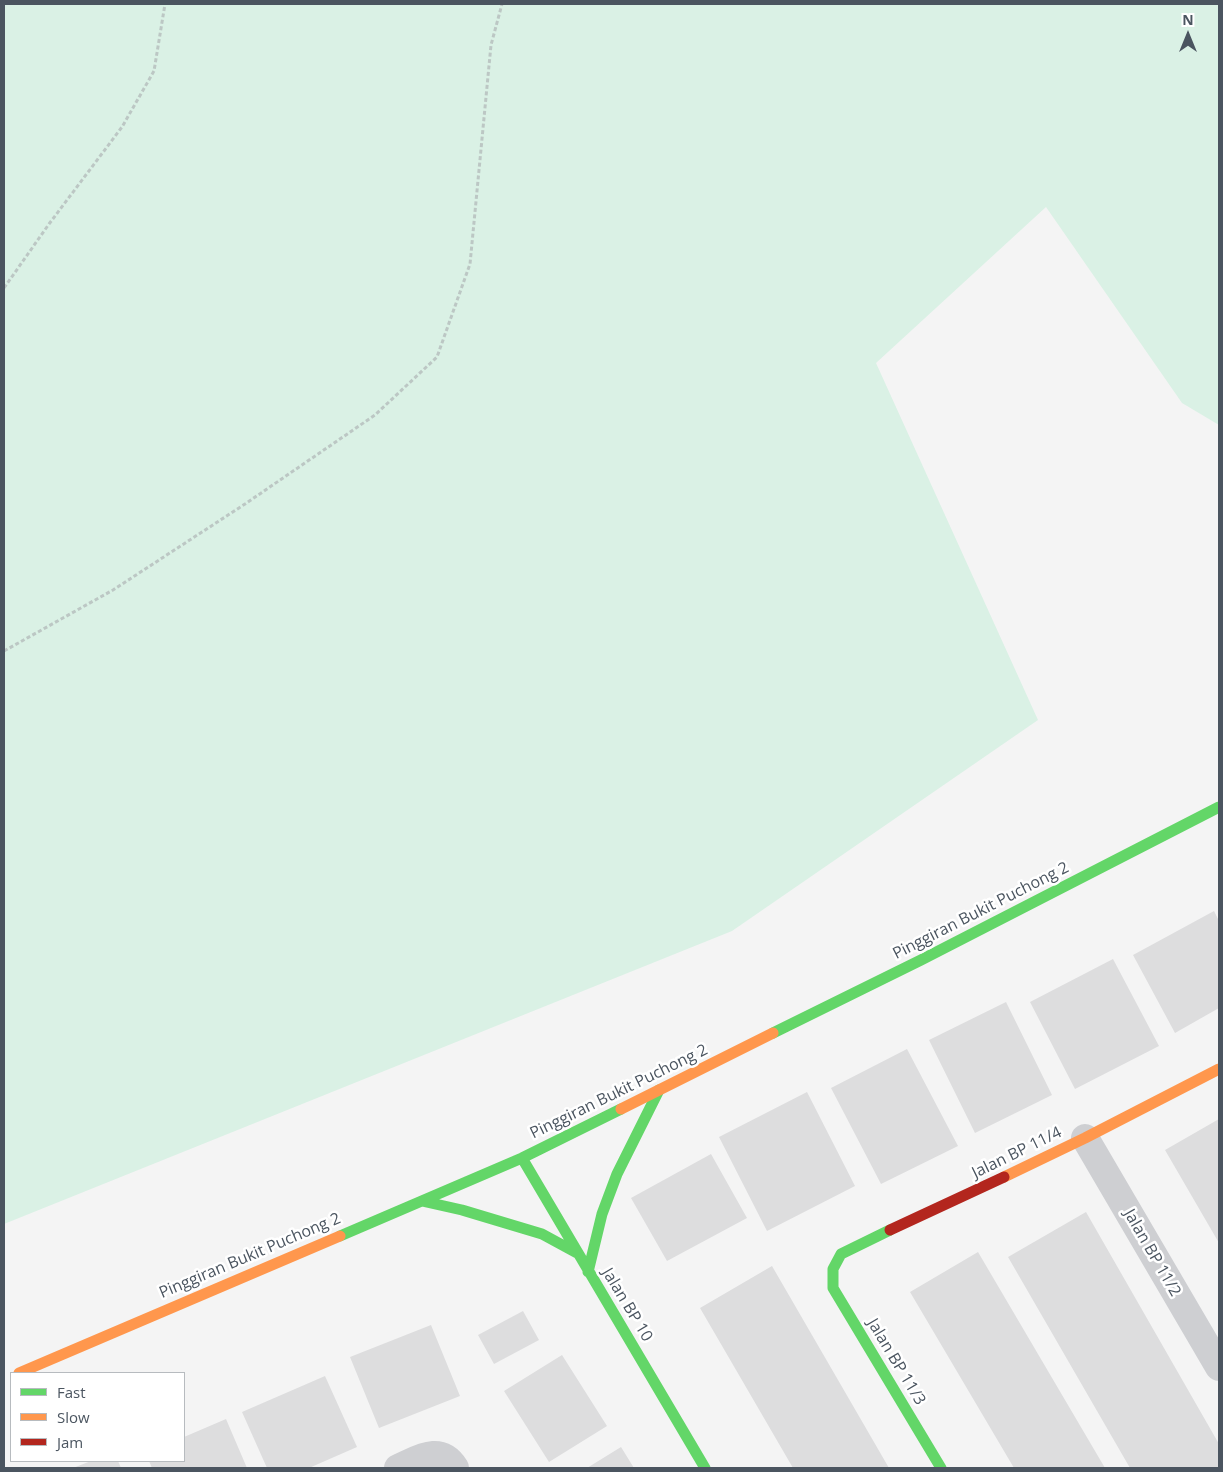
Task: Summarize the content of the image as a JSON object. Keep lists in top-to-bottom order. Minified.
{"streets":{"street":["Pinggiran Bukit Puchong 2","Jalan BP 11/4","Jalan BP 11/2","Jalan BP 10","Jalan BP 11/3"]},"crossings":[["Pinggiran Bukit Puchong 2","Jalan BP 10"],["Jalan BP 11/4","Jalan BP 11/2"],["Jalan BP 11/4","Jalan BP 11/3"]],"legend":["Fast","Slow","Jam"],"north":"top"}
